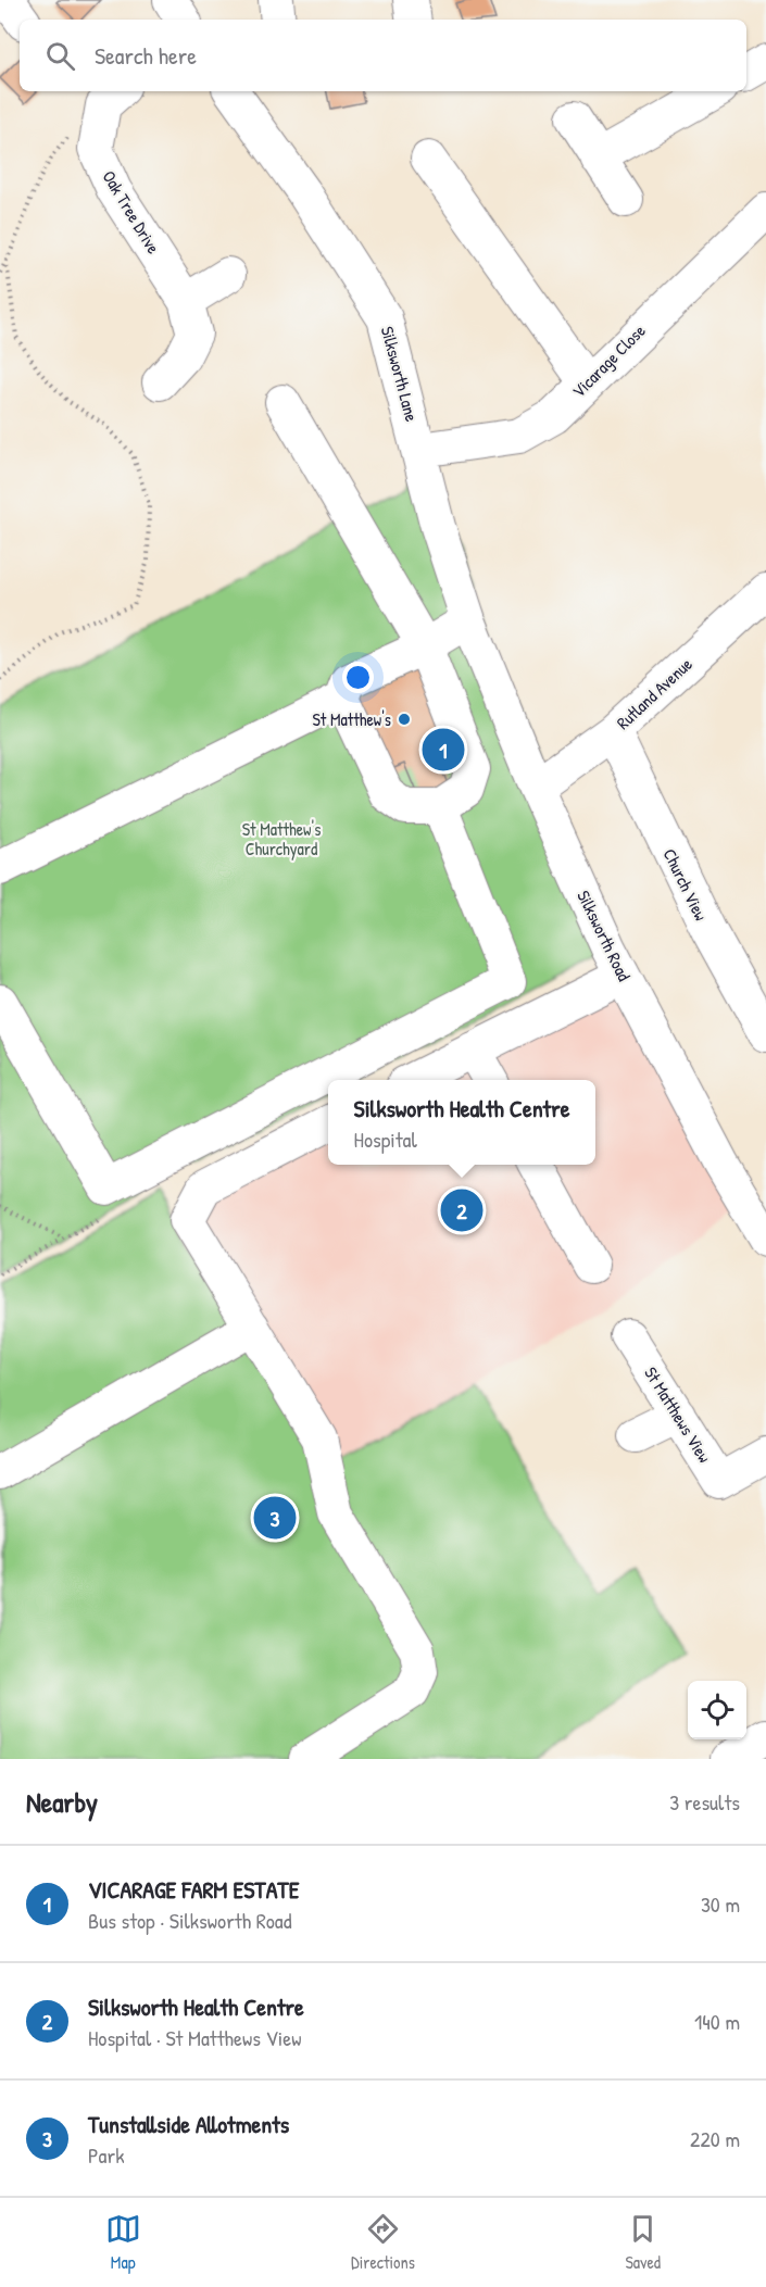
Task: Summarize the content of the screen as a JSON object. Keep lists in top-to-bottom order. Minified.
{"streets":{"street":["Oak Tree Drive","Vicarage Close","Silksworth Lane","Rutland Avenue","Church View","Silksworth Road","St Matthews View"]},"crossings":[["Vicarage Close","Silksworth Lane"],["Silksworth Lane","Silksworth Road"],["Rutland Avenue","Church View"],["Rutland Avenue","Silksworth Road"]],"parks":["St Matthew's Churchyard"],"places":["St Matthew's"],"page":{"search":"Search here","pins":["1","2","3"],"popup":["Silksworth Health Centre","Hospital"],"heading":["Nearby","3 results"],"list":[{"mark":"1","name":"VICARAGE FARM ESTATE","note":"Bus stop · Silksworth Road","value":"30 m"},{"mark":"2","name":"Silksworth Health Centre","note":"Hospital · St Matthews View","value":"140 m"},{"mark":"3","name":"Tunstallside Allotments","note":"Park","value":"220 m"}],"nav":["Map","Directions","Saved"]}}
